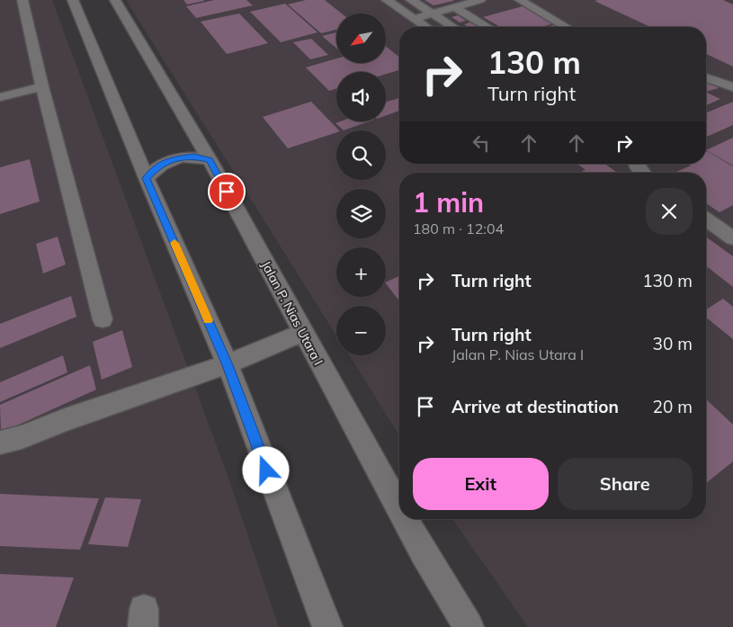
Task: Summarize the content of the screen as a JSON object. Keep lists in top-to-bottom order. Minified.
{"streets":{"street":["Jalan P. Nias Utara I"]},"north":"bottom left","page":{"map_buttons":["+","−"],"turn":["130 m","Turn right"],"heading":["1 min","180 m · 12:04"],"list":[{"name":"Turn right","value":"130 m"},{"name":"Turn right","note":"Jalan P. Nias Utara I","value":"30 m"},{"name":"Arrive at destination","value":"20 m"}],"buttons":["Exit","Share"]}}
